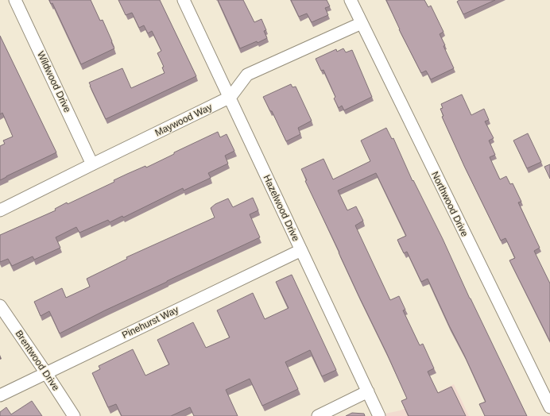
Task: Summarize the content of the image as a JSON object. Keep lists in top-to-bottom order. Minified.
{"streets":{"street":["Wildwood Drive","Maywood Way","Northwood Drive","Hazelwood Drive","Pinehurst Way","Brentwood Drive"]},"crossings":[["Wildwood Drive","Maywood Way"],["Maywood Way","Northwood Drive"],["Maywood Way","Hazelwood Drive"],["Hazelwood Drive","Pinehurst Way"],["Pinehurst Way","Brentwood Drive"]]}
